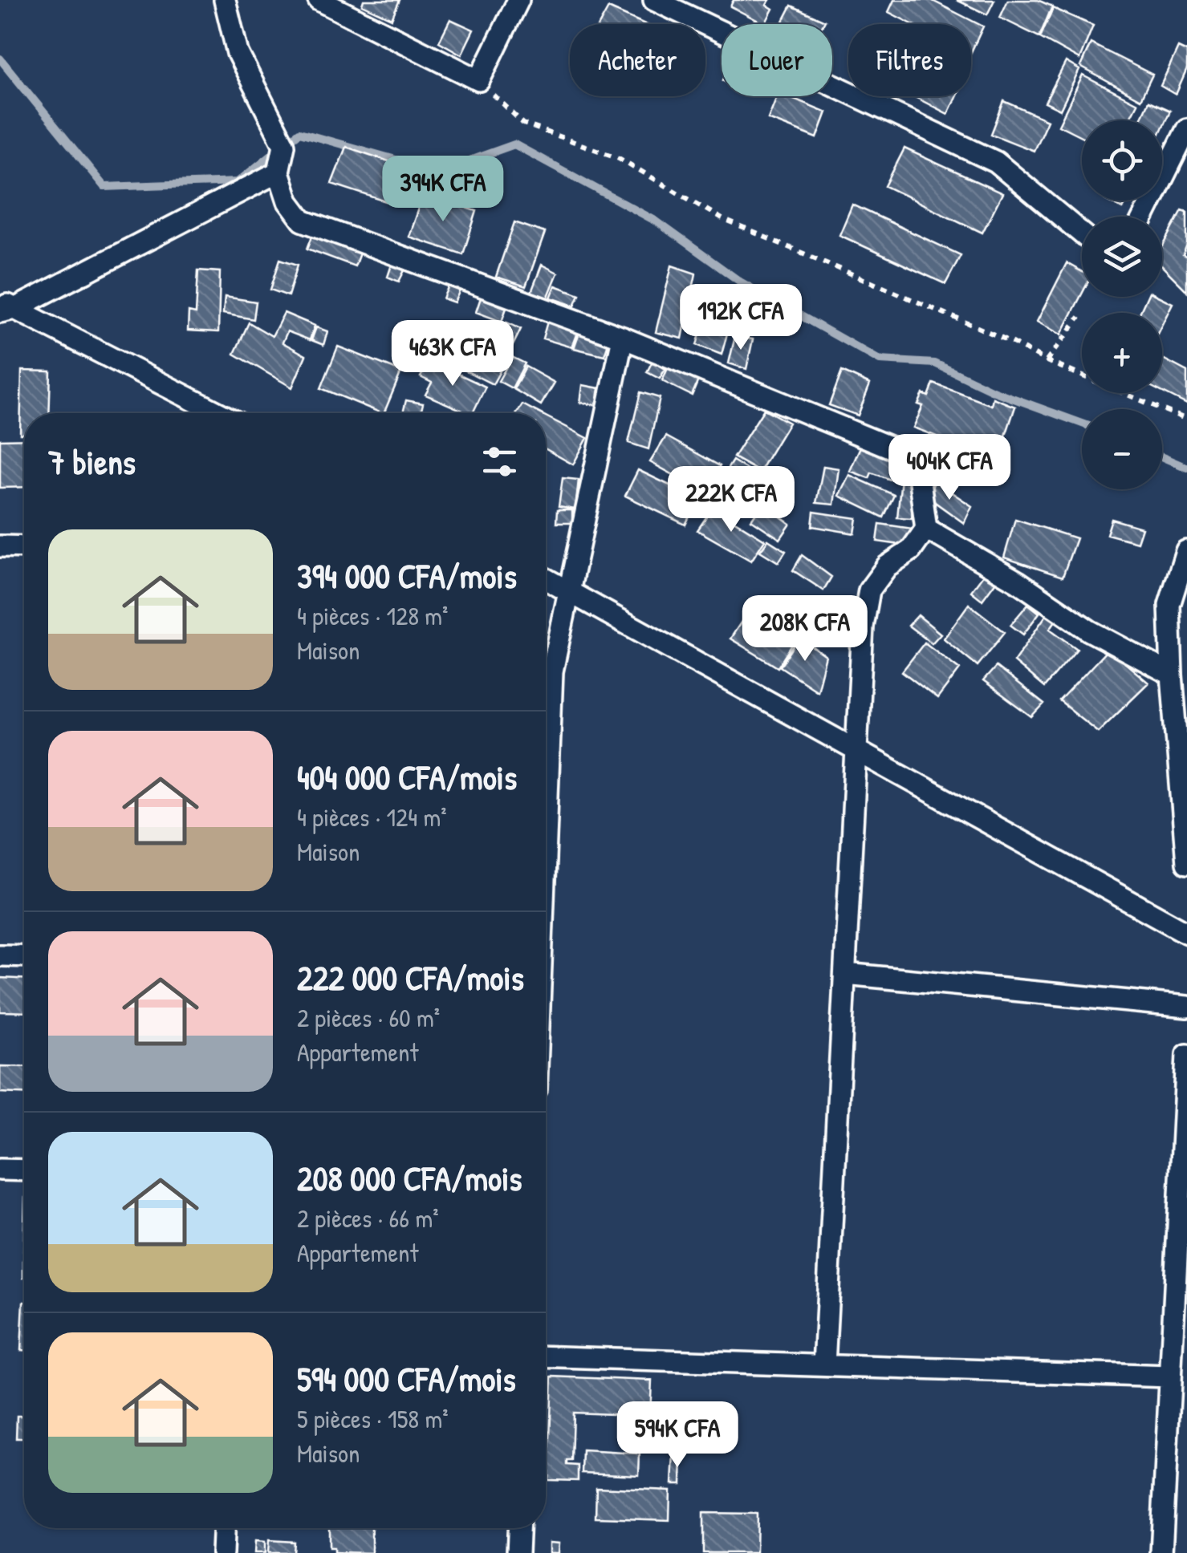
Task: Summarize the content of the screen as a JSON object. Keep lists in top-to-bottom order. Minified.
{"page":{"chip":["Acheter","Louer","Filtres"],"map_buttons":["+","−"],"price":["394K CFA","192K CFA","463K CFA","404K CFA","222K CFA","208K CFA","594K CFA"],"heading":"7 biens","list":[{"name":"394 000 CFA/mois","note":"4 pièces · 128 m² · Maison"},{"name":"404 000 CFA/mois","note":"4 pièces · 124 m² · Maison"},{"name":"222 000 CFA/mois","note":"2 pièces · 60 m² · Appartement"},{"name":"208 000 CFA/mois","note":"2 pièces · 66 m² · Appartement"},{"name":"594 000 CFA/mois","note":"5 pièces · 158 m² · Maison"}]}}
